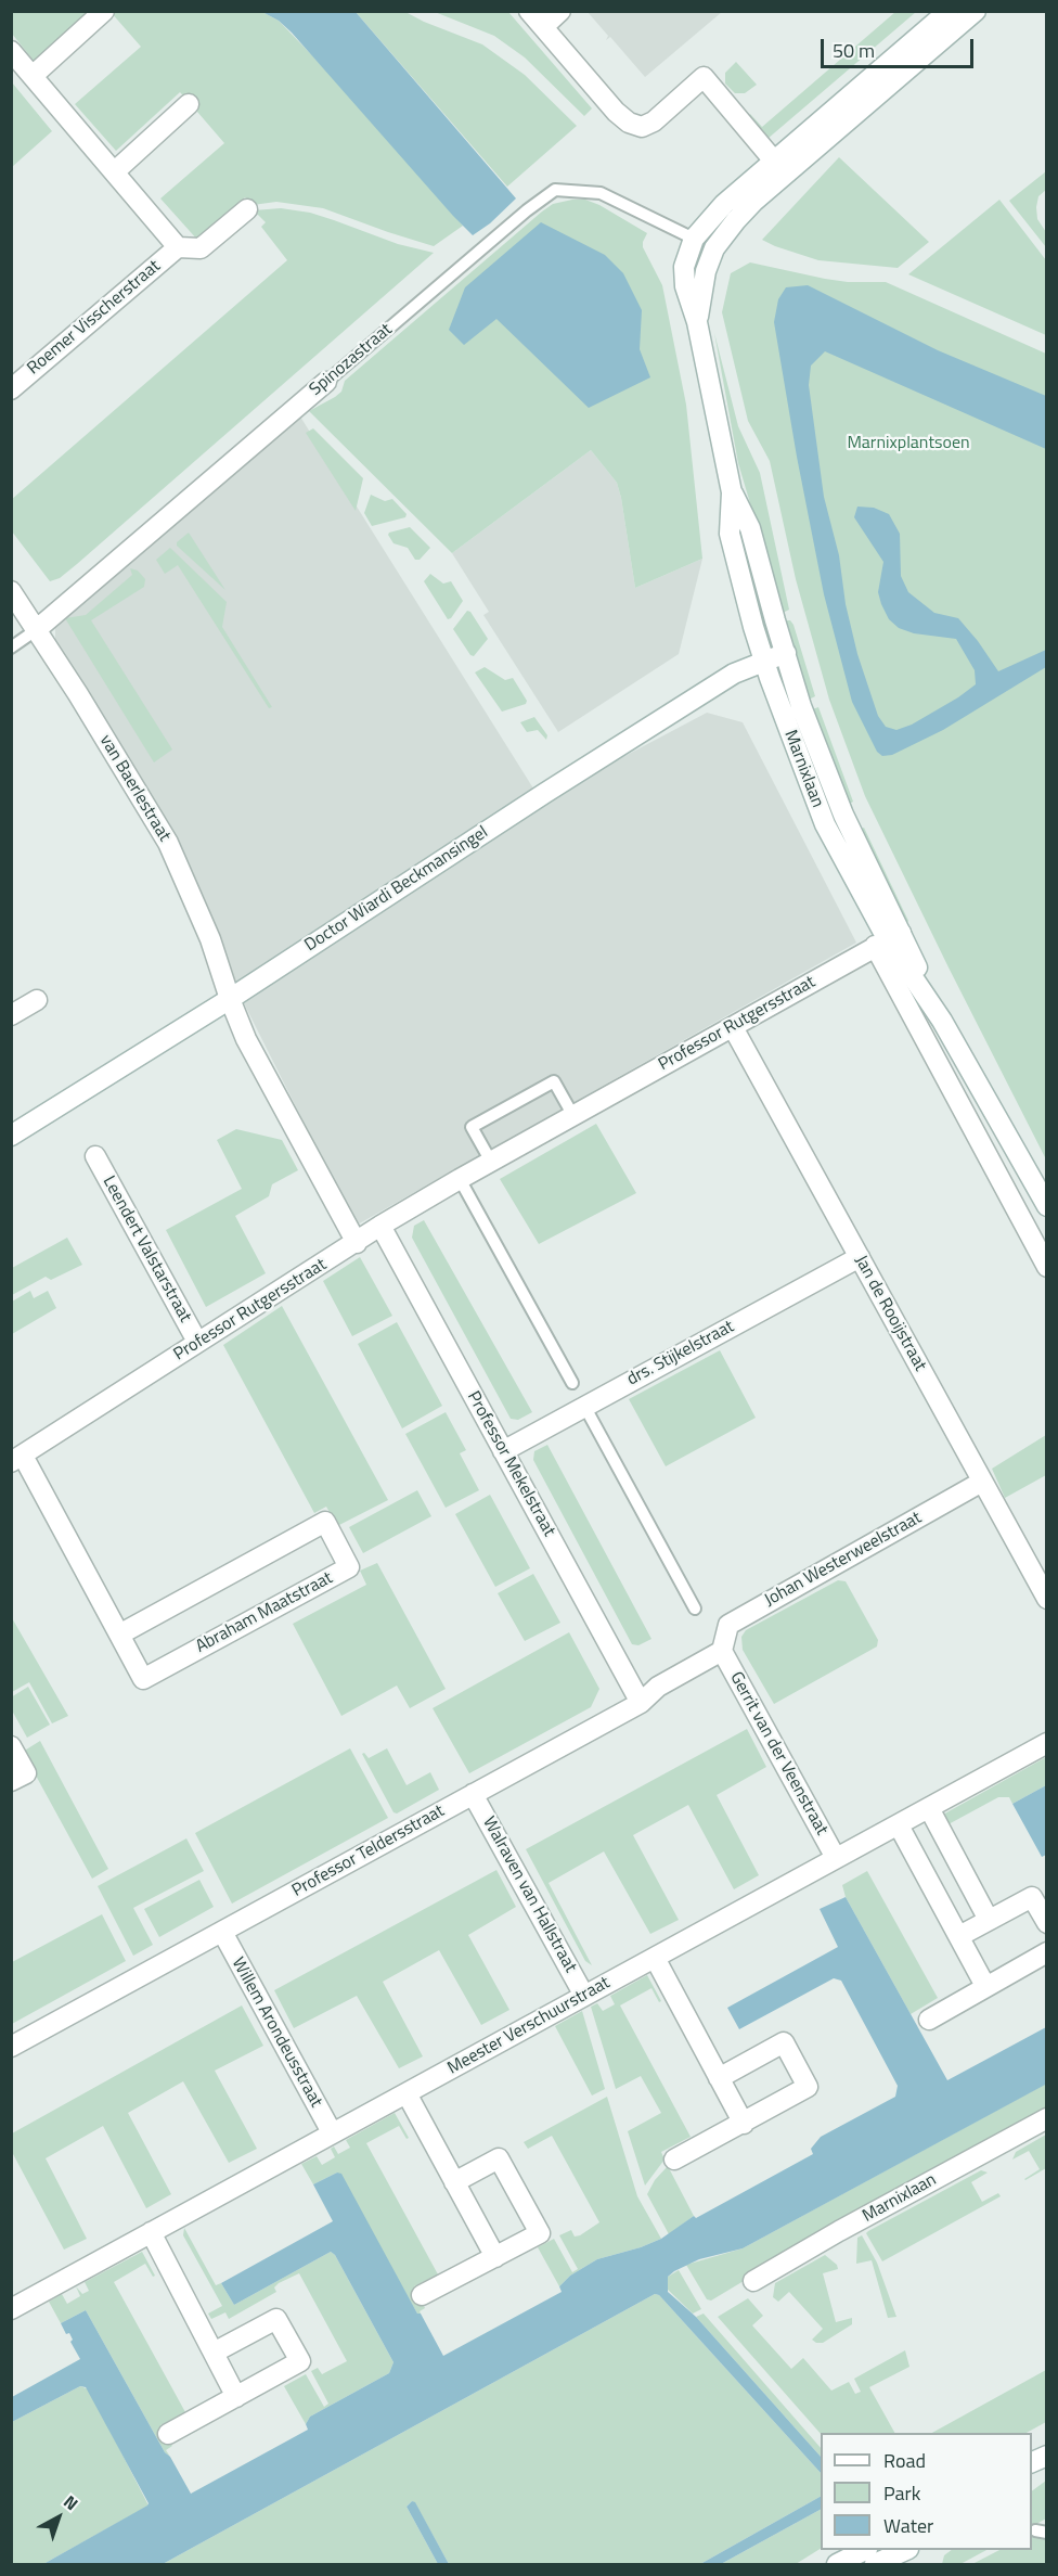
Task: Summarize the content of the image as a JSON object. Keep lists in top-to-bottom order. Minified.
{"streets":{"street":["Roemer Visscherstraat","Spinozastraat","Marnixlaan","van Baerlestraat","Doctor Wiardi Beckmansingel","Professor Rutgersstraat","Leendert Valstarstraat","Jan de Rooijstraat","drs. Stijkelstraat","Professor Mekelstraat","Johan Westerweelstraat","Abraham Maatstraat","Gerrit van der Veenstraat","Professor Teldersstraat","Walraven van Hallstraat","Meester Verschuurstraat","Willem Arondeusstraat"]},"crossings":[["Spinozastraat","Marnixlaan"],["Spinozastraat","van Baerlestraat"],["Marnixlaan","Doctor Wiardi Beckmansingel"],["Marnixlaan","Professor Rutgersstraat"],["van Baerlestraat","Doctor Wiardi Beckmansingel"],["Professor Rutgersstraat","Leendert Valstarstraat"],["Professor Rutgersstraat","Jan de Rooijstraat"],["Professor Rutgersstraat","Professor Mekelstraat"],["Professor Rutgersstraat","Abraham Maatstraat"],["Jan de Rooijstraat","drs. Stijkelstraat"],["Jan de Rooijstraat","Johan Westerweelstraat"],["drs. Stijkelstraat","Professor Mekelstraat"],["Professor Mekelstraat","Professor Teldersstraat"],["Johan Westerweelstraat","Gerrit van der Veenstraat"],["Johan Westerweelstraat","Professor Teldersstraat"],["Gerrit van der Veenstraat","Professor Teldersstraat"],["Gerrit van der Veenstraat","Meester Verschuurstraat"],["Professor Teldersstraat","Walraven van Hallstraat"],["Professor Teldersstraat","Willem Arondeusstraat"],["Walraven van Hallstraat","Meester Verschuurstraat"],["Meester Verschuurstraat","Willem Arondeusstraat"]],"parks":["Marnixplantsoen"],"legend":["Road","Park","Water"],"scale_bar":"50 m","north":"top right"}
